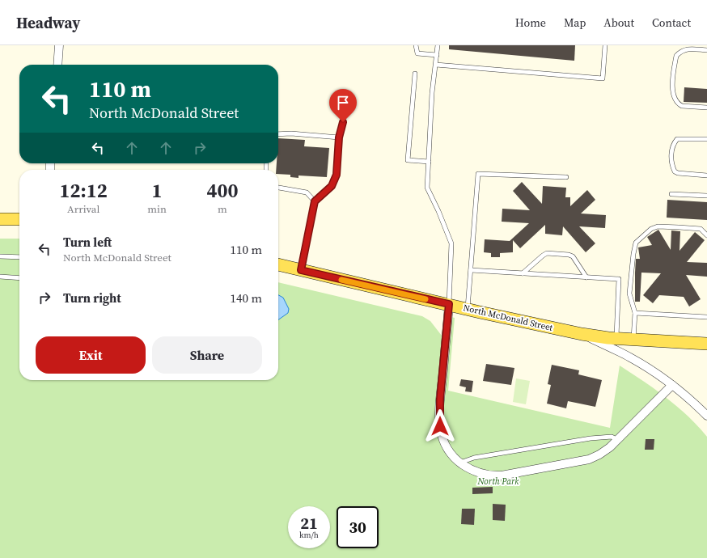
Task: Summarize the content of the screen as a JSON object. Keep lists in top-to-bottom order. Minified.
{"streets":{"main road":["North McDonald Street"]},"parks":["North Park"],"page":{"header":"Headway","nav":["Home","Map","About","Contact"],"turn":["110 m","North McDonald Street"],"eta":["12:12","Arrival","1","min","400","m"],"list":[{"name":"Turn left","note":"North McDonald Street","value":"110 m"},{"name":"Turn right","value":"140 m"}],"buttons":["Exit","Share"],"speed":"21 km/h","limit":"30"}}
